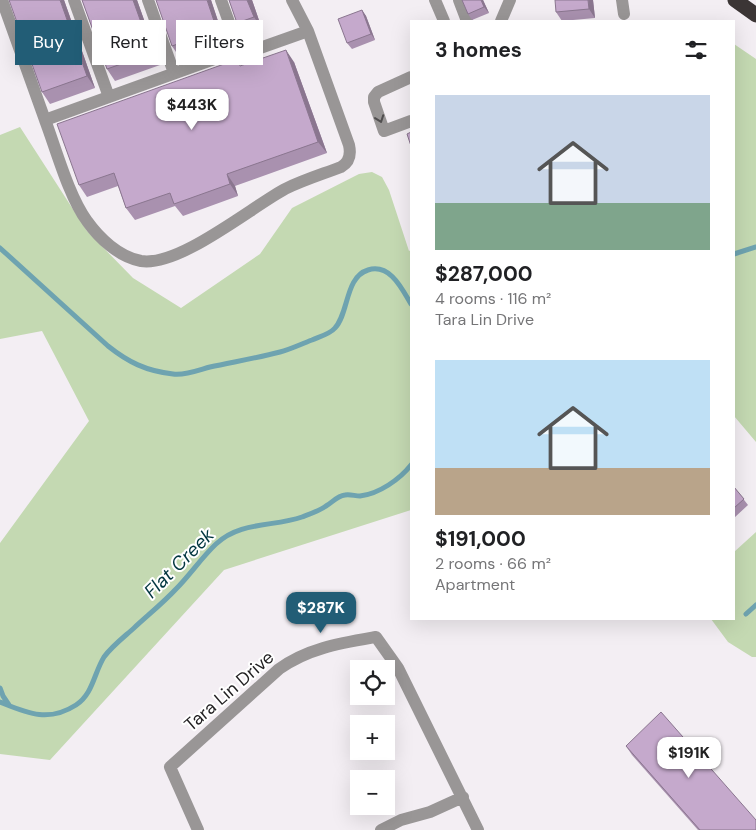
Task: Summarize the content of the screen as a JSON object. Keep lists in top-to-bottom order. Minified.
{"streets":{"street":["Tara Lin Drive"]},"water":["Flat Creek"],"page":{"chip":["Buy","Rent","Filters"],"heading":"3 homes","list":[{"name":"$287,000","note":"4 rooms · 116 m² · Tara Lin Drive"},{"name":"$191,000","note":"2 rooms · 66 m² · Apartment"}],"price":["$443K","$287K","$191K"],"map_buttons":["+","−"]}}
